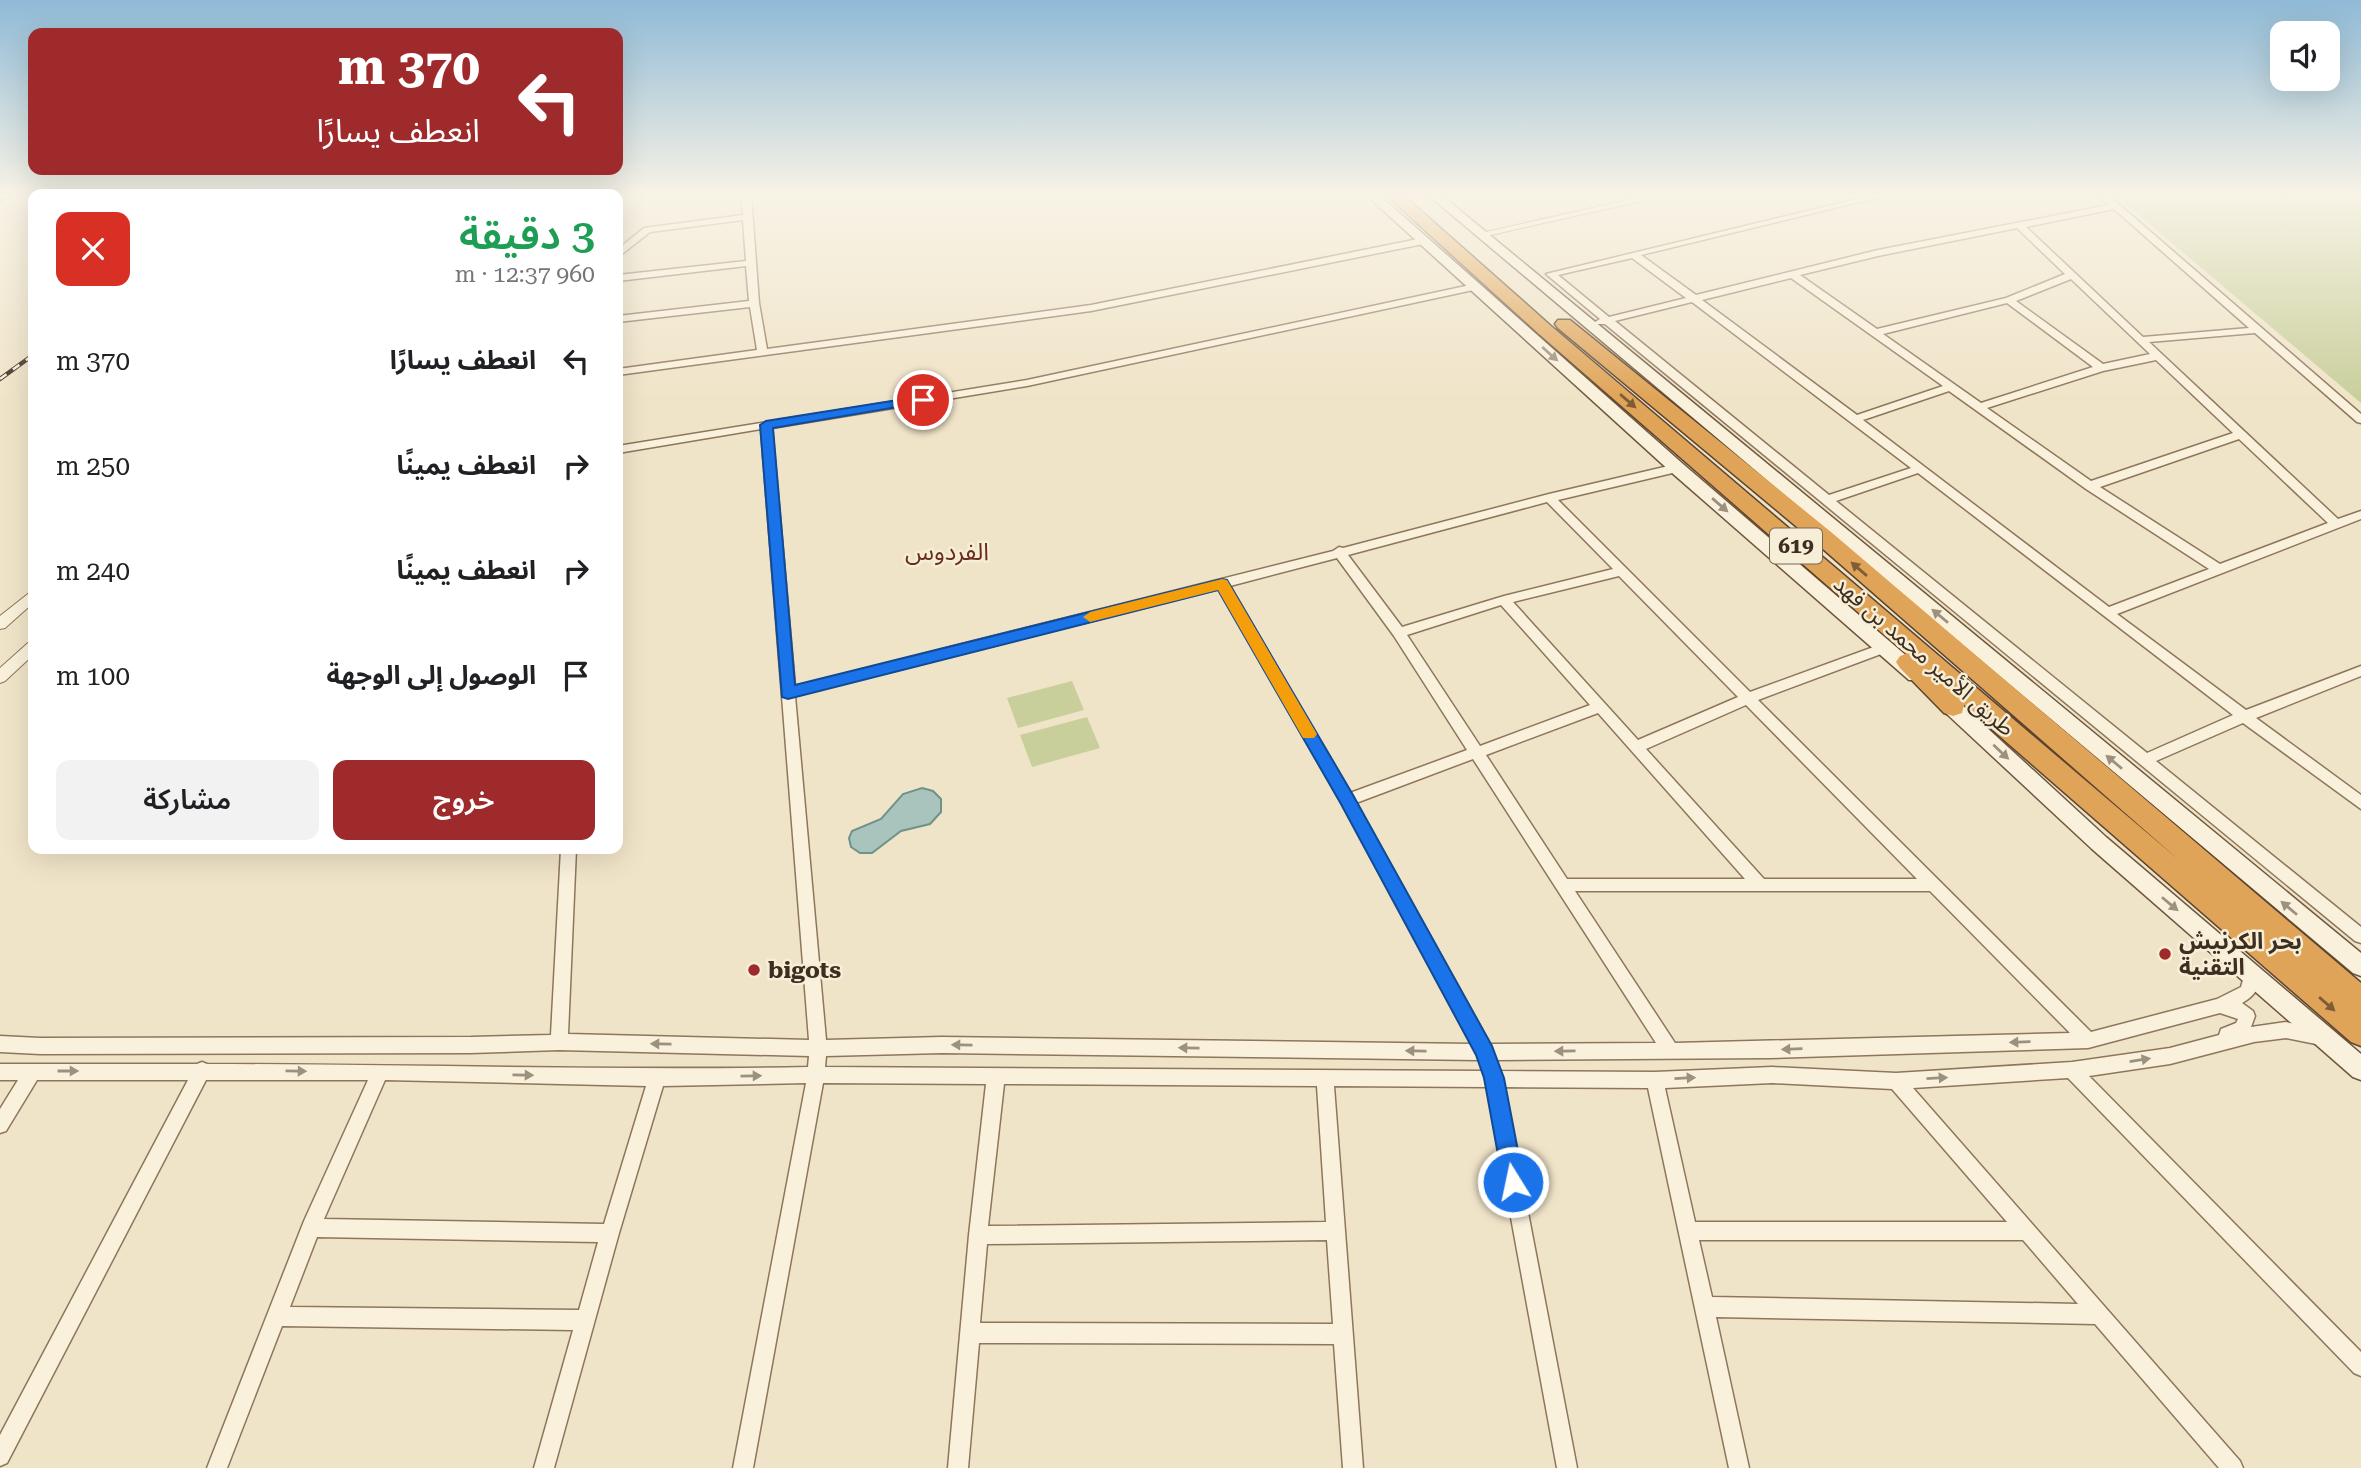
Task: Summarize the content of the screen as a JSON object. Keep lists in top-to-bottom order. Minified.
{"streets":{"highway":["619","طريق الأمير محمد بن فهد"]},"districts":["الفردوس"],"places":["بحر الكرنيش التقنية","bigots"],"page":{"turn":["370 m","انعطف يسارًا"],"heading":["3 دقيقة","960 m · 12:37"],"list":[{"name":"انعطف يسارًا","value":"370 m"},{"name":"انعطف يمينًا","value":"250 m"},{"name":"انعطف يمينًا","value":"240 m"},{"name":"الوصول إلى الوجهة","value":"100 m"}],"buttons":["خروج","مشاركة"]}}
